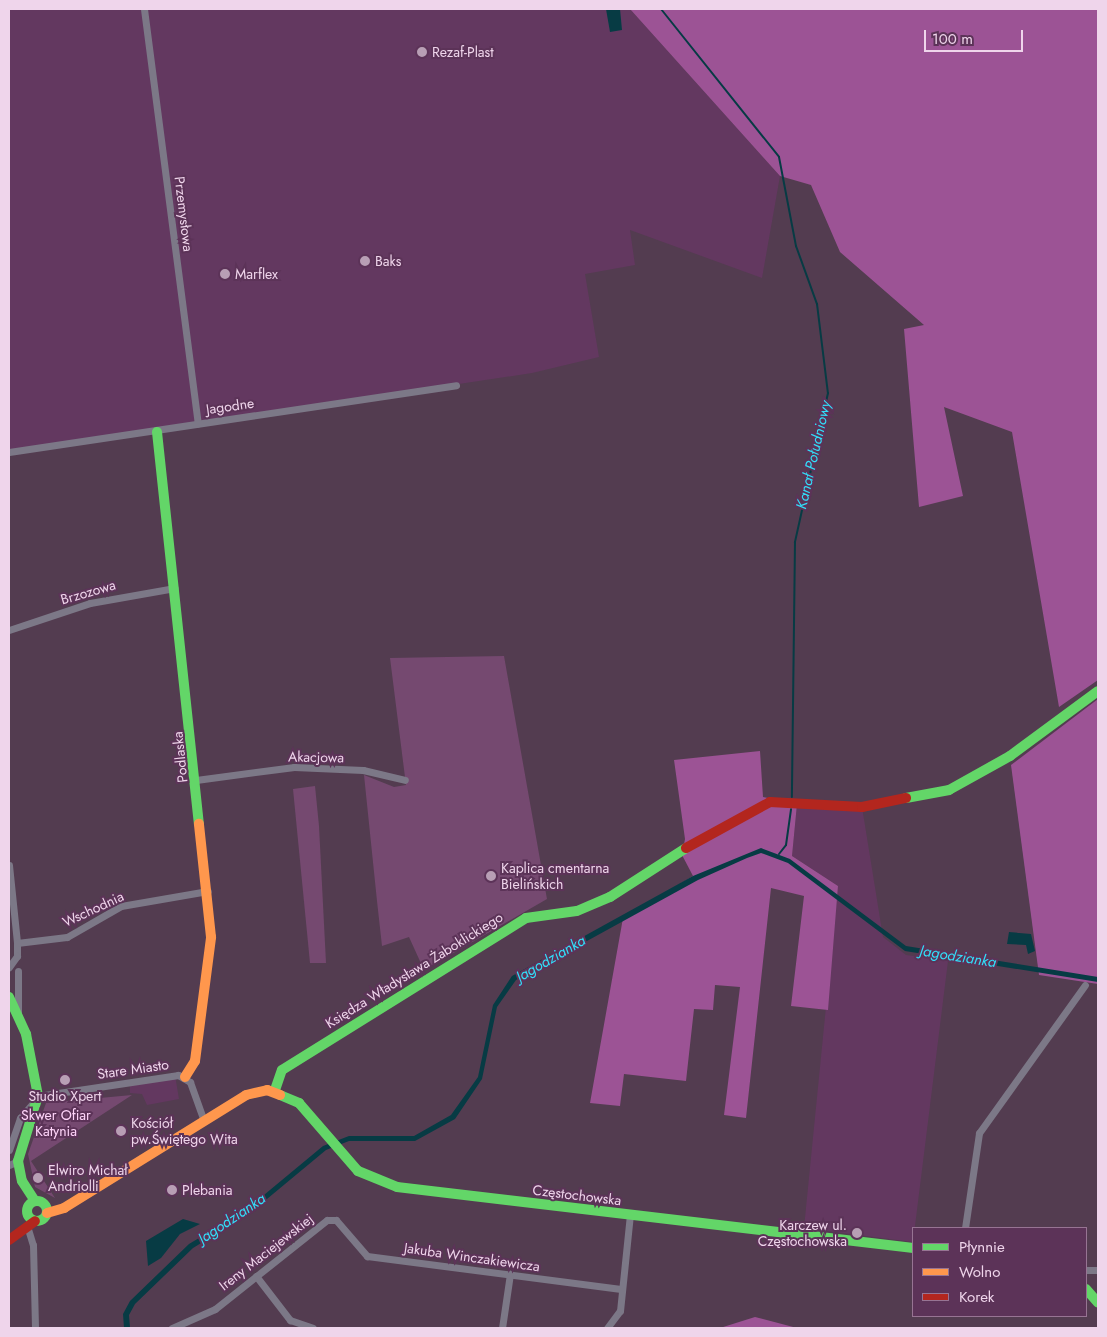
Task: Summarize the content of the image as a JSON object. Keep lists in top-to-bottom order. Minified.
{"streets":{"street":["Przemysłowa","Jagodne","Brzozowa","Podlaska","Akacjowa","Wschodnia","Księdza Władysława Żaboklickiego","Stare Miasto","Częstochowska","Ireny Maciejewskiej","Jakuba Winczakiewicza"]},"crossings":[["Przemysłowa","Jagodne"],["Jagodne","Podlaska"],["Brzozowa","Podlaska"],["Podlaska","Akacjowa"],["Podlaska","Wschodnia"],["Podlaska","Stare Miasto"],["Księdza Władysława Żaboklickiego","Częstochowska"],["Ireny Maciejewskiej","Jakuba Winczakiewicza"]],"water":["Kanał Południowy","Jagodzianka"],"parks":["Skwer Ofiar Katynia"],"places":["Rezaf-Plast","Baks","Marflex","Kaplica cmentarna Bielińskich","Studio Xpert","Kościół pw.Świętego Wita","Elwiro Michał Andriolli","Plebania","Karczew ul. Częstochowska"],"legend":["Płynnie","Wolno","Korek"],"scale_bar":"100 m"}
